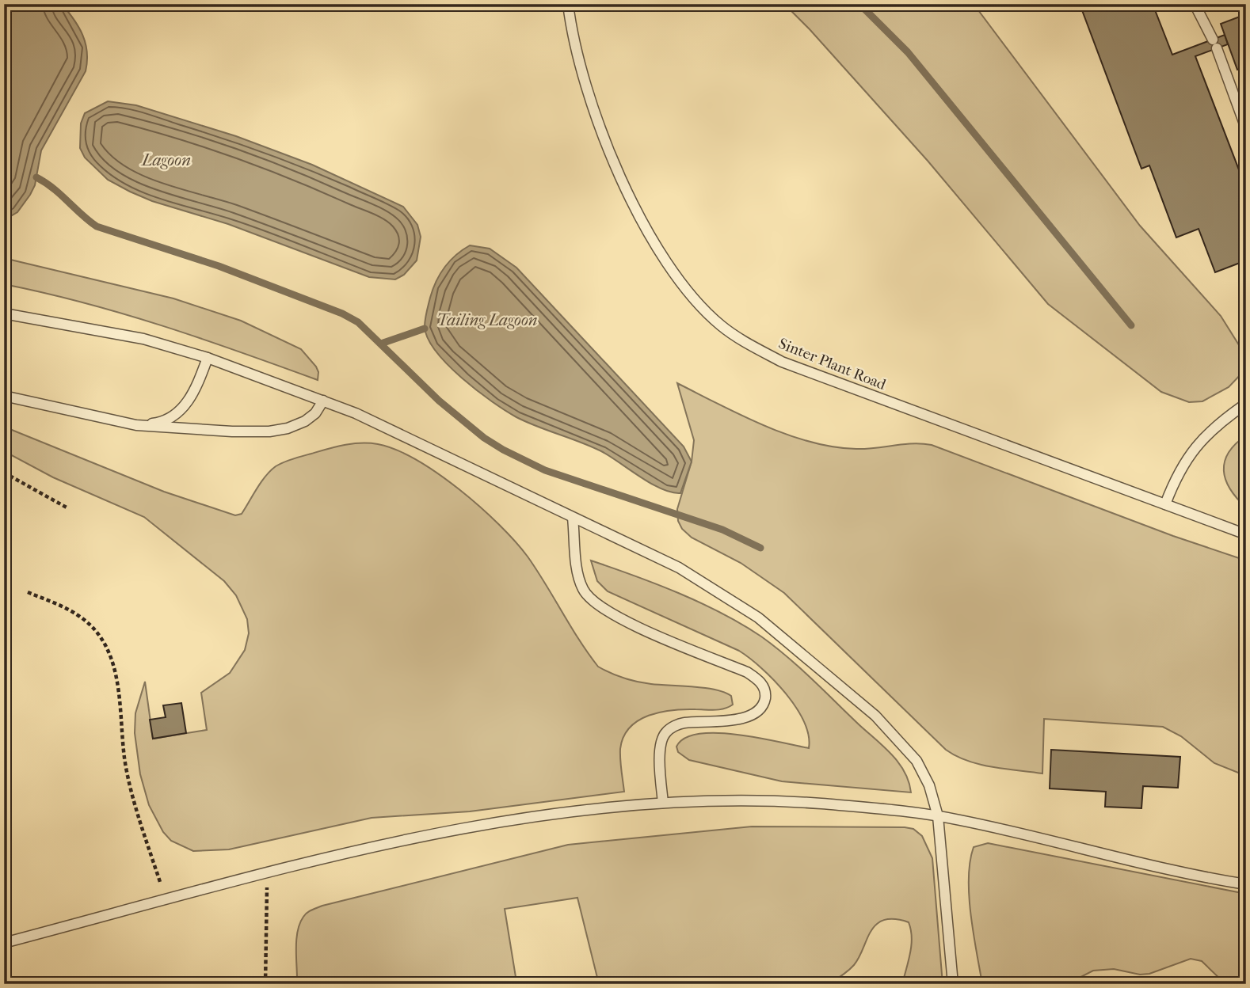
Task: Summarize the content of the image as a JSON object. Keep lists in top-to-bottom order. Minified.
{"streets":{"lane":["Sinter Plant Road"]},"water":["Lagoon","Tailing Lagoon"]}
